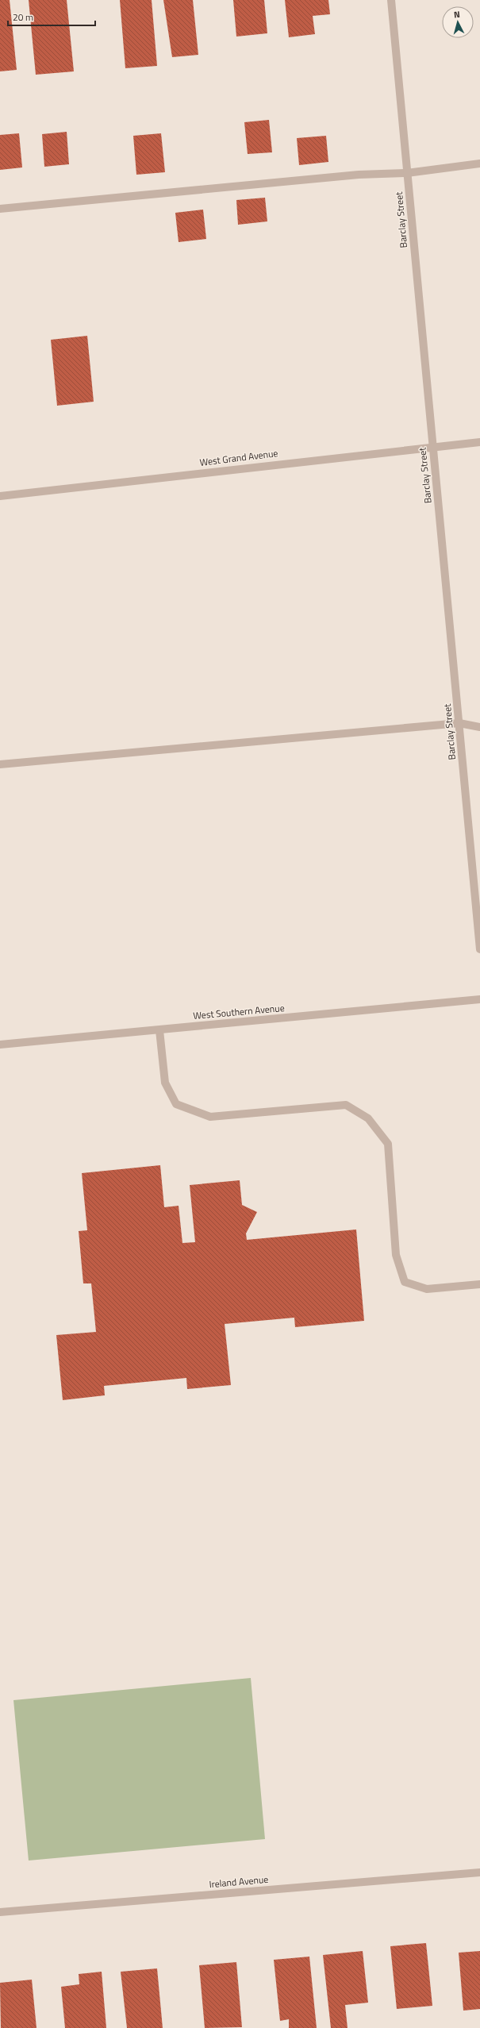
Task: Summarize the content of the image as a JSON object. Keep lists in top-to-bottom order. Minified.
{"streets":{"street":["Barclay Street","West Grand Avenue","West Southern Avenue","Ireland Avenue"]},"crossings":[["Barclay Street","West Grand Avenue"]],"scale_bar":"20 m","north":"top"}
